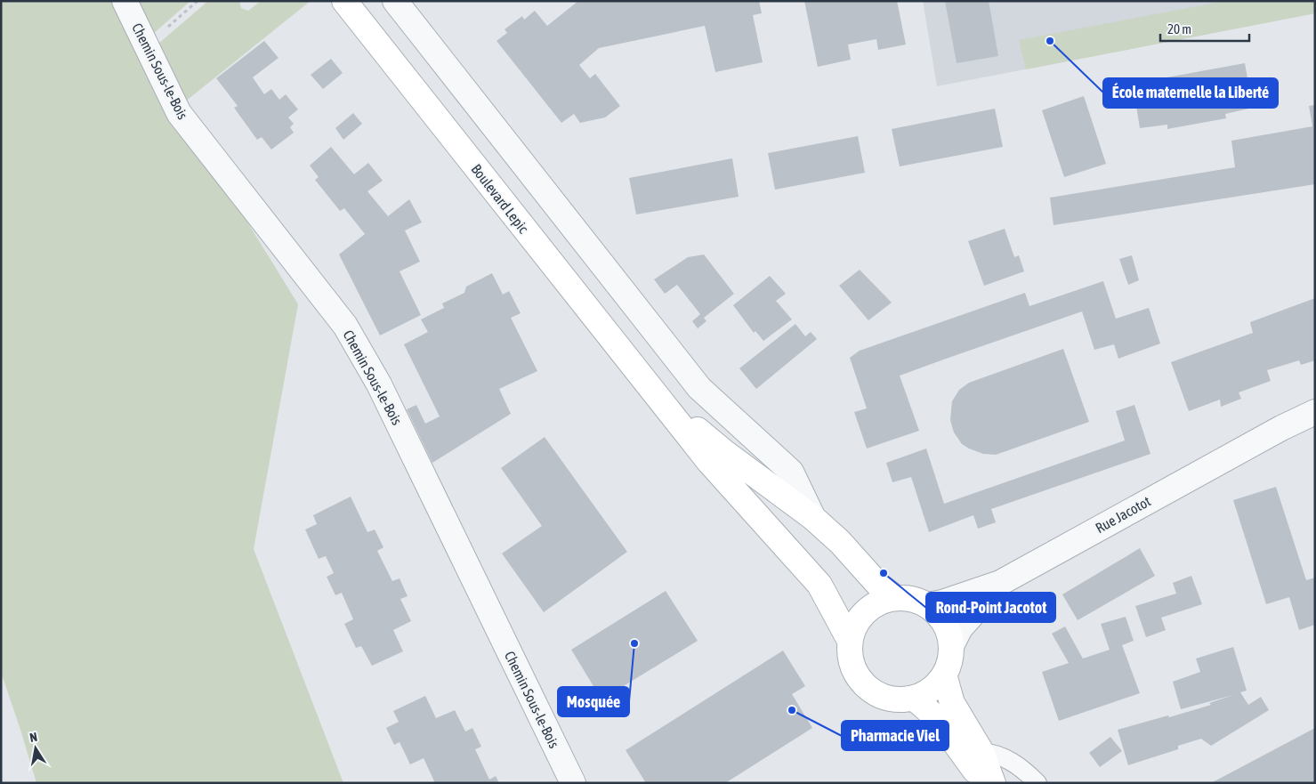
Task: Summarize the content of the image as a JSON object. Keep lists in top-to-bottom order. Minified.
{"streets":{"main road":["Boulevard Lepic"],"street":["Chemin Sous-le-Bois","Rue Jacotot"]},"places":["École maternelle la Liberté","Rond-Point Jacotot","Mosquée","Pharmacie Viel"],"scale_bar":"20 m","north":"top"}
